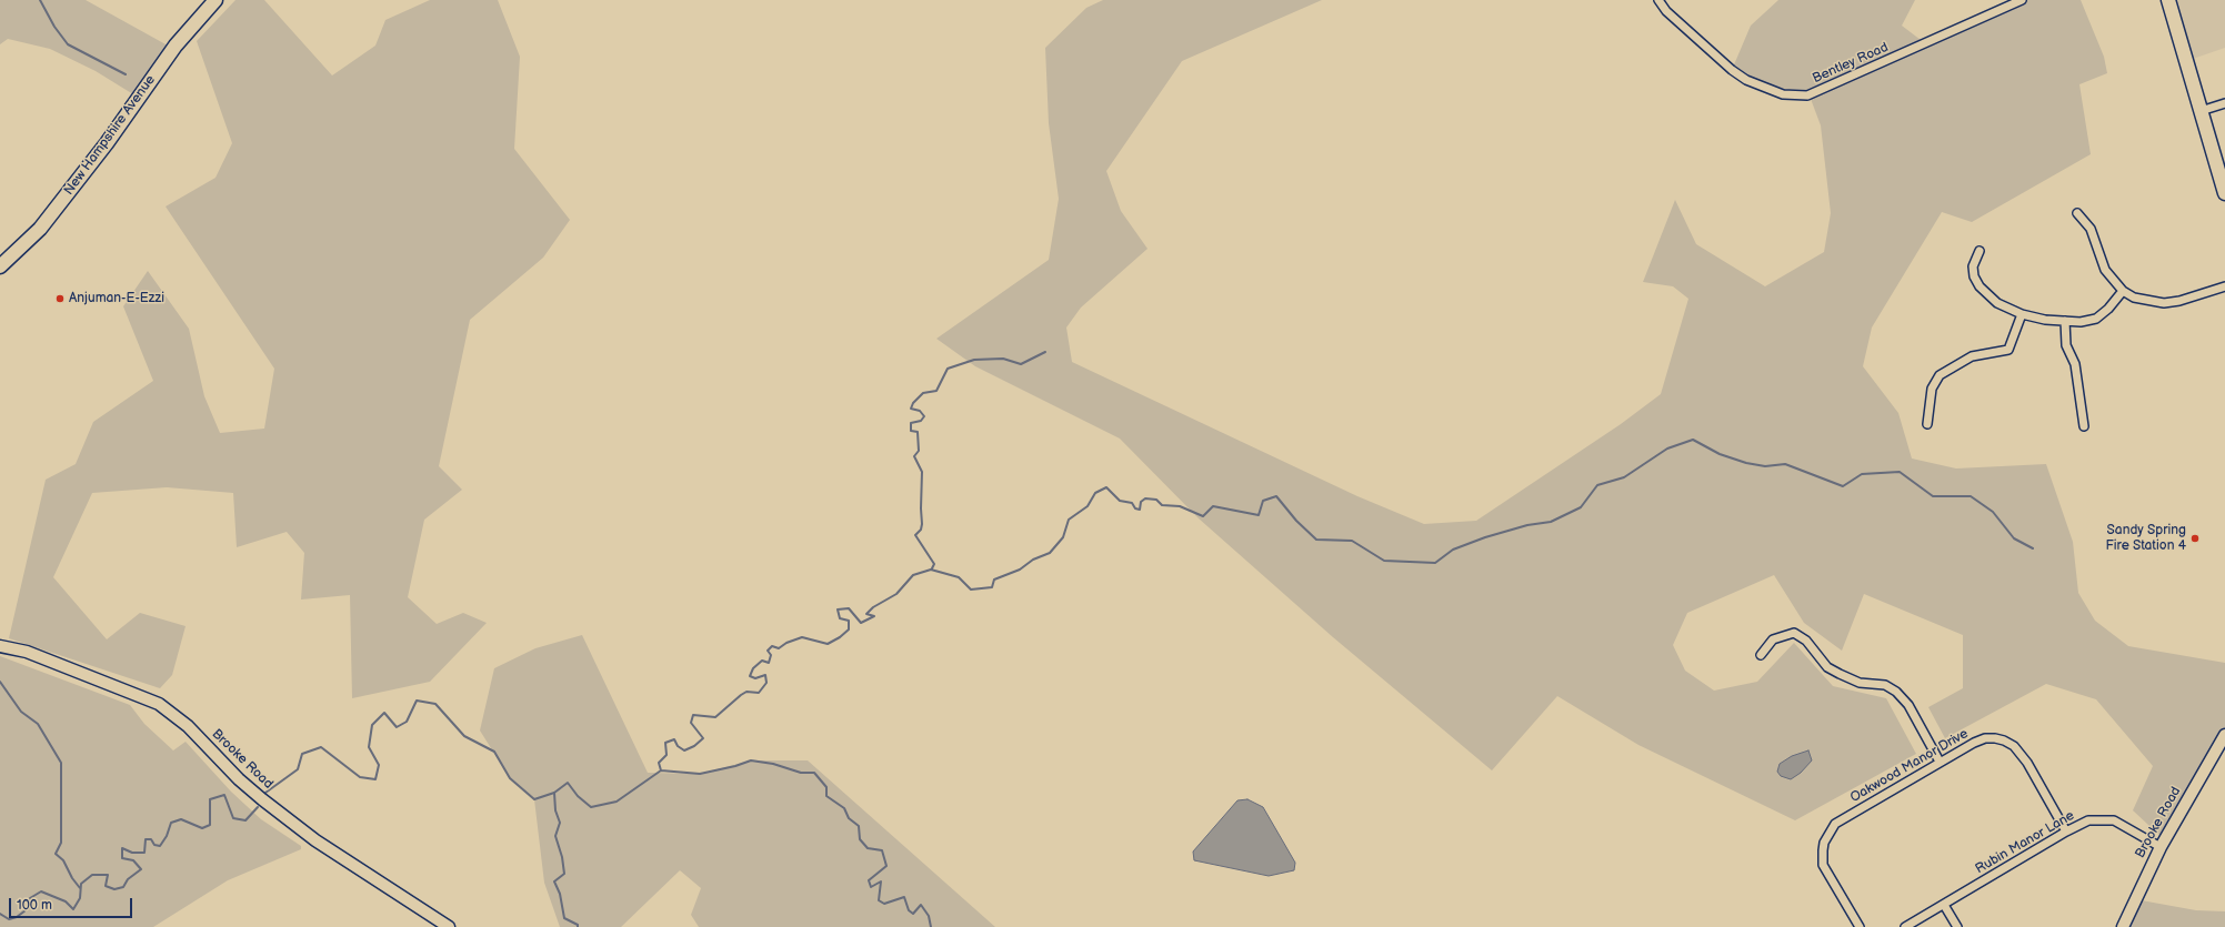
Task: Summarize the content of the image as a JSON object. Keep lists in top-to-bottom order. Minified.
{"streets":{"main road":["New Hampshire Avenue"],"street":["Bentley Road","Brooke Road","Oakwood Manor Drive","Rubin Manor Lane"]},"crossings":[["Brooke Road","Rubin Manor Lane"],["Oakwood Manor Drive","Rubin Manor Lane"]],"places":["Anjuman-E-Ezzi","Sandy Spring Fire Station 4"],"scale_bar":"100 m"}
